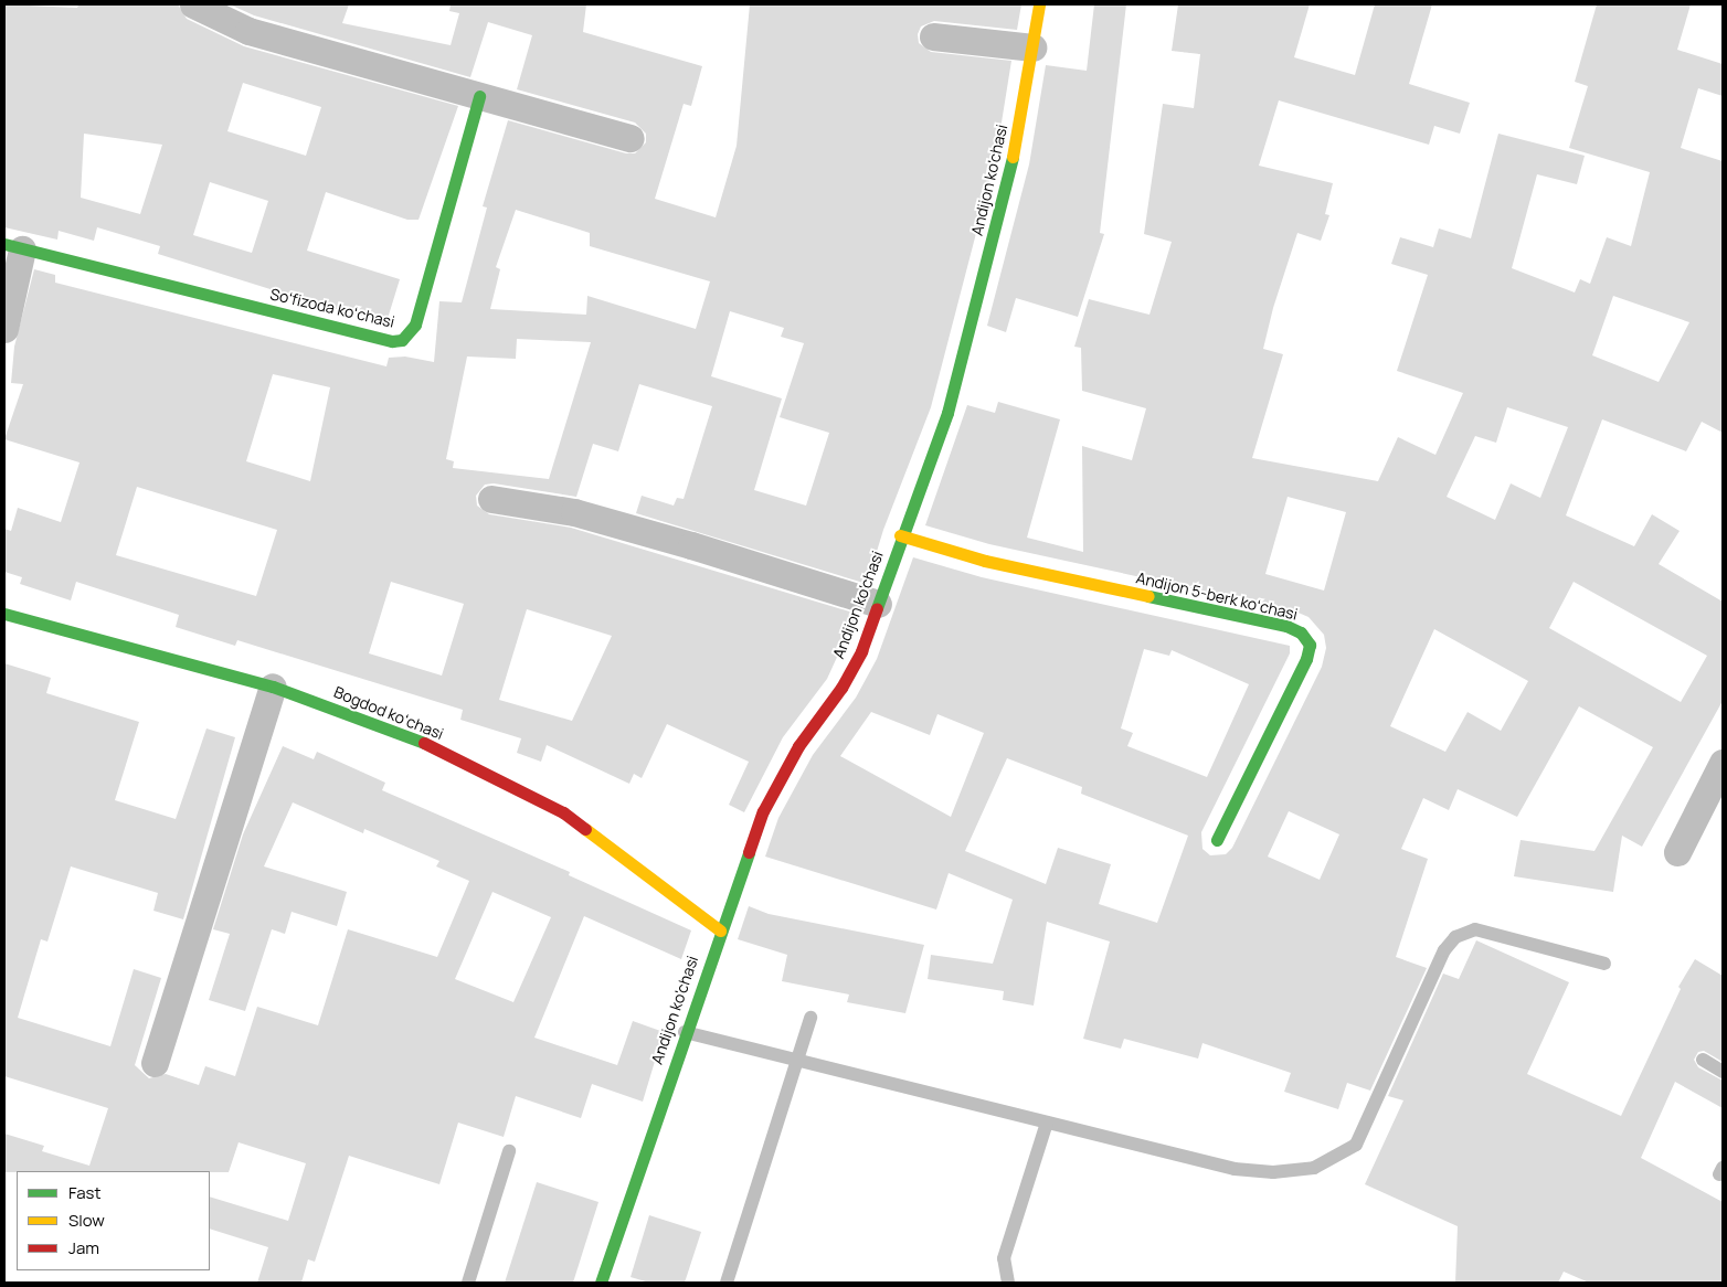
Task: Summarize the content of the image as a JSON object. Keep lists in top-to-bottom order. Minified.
{"streets":{"street":["Andijon ko'chasi","Soʻfizoda koʻchasi","Аndijon 5-berk koʻchasi","Bogdod koʻchasi"]},"crossings":[["Andijon ko'chasi","Аndijon 5-berk koʻchasi"],["Andijon ko'chasi","Bogdod koʻchasi"]],"legend":["Fast","Slow","Jam"]}
